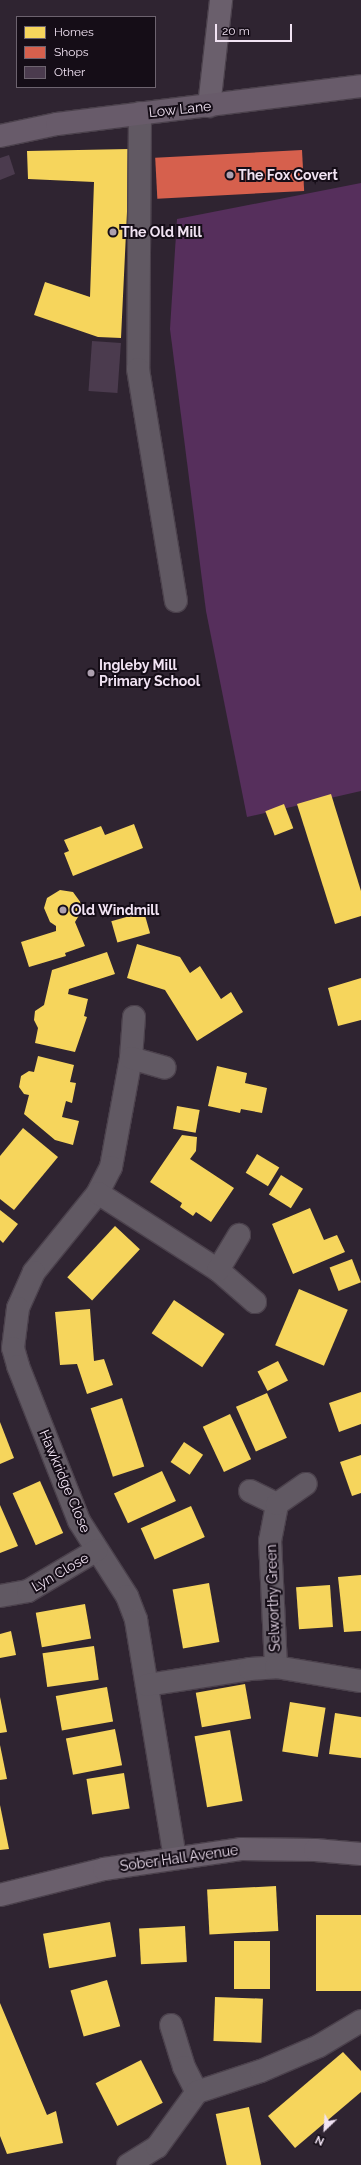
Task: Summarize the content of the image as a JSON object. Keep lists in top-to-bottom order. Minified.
{"streets":{"main road":["Low Lane"],"street":["Hawkridge Close","Lyn Close","Selworthy Green","Sober Hall Avenue"]},"crossings":[["Hawkridge Close","Lyn Close"],["Hawkridge Close","Selworthy Green"],["Hawkridge Close","Sober Hall Avenue"]],"places":["The Fox Covert","The Old Mill","Ingleby Mill Primary School","Old Windmill"],"legend":["Homes","Shops","Other"],"scale_bar":"20 m","north":"bottom left"}
